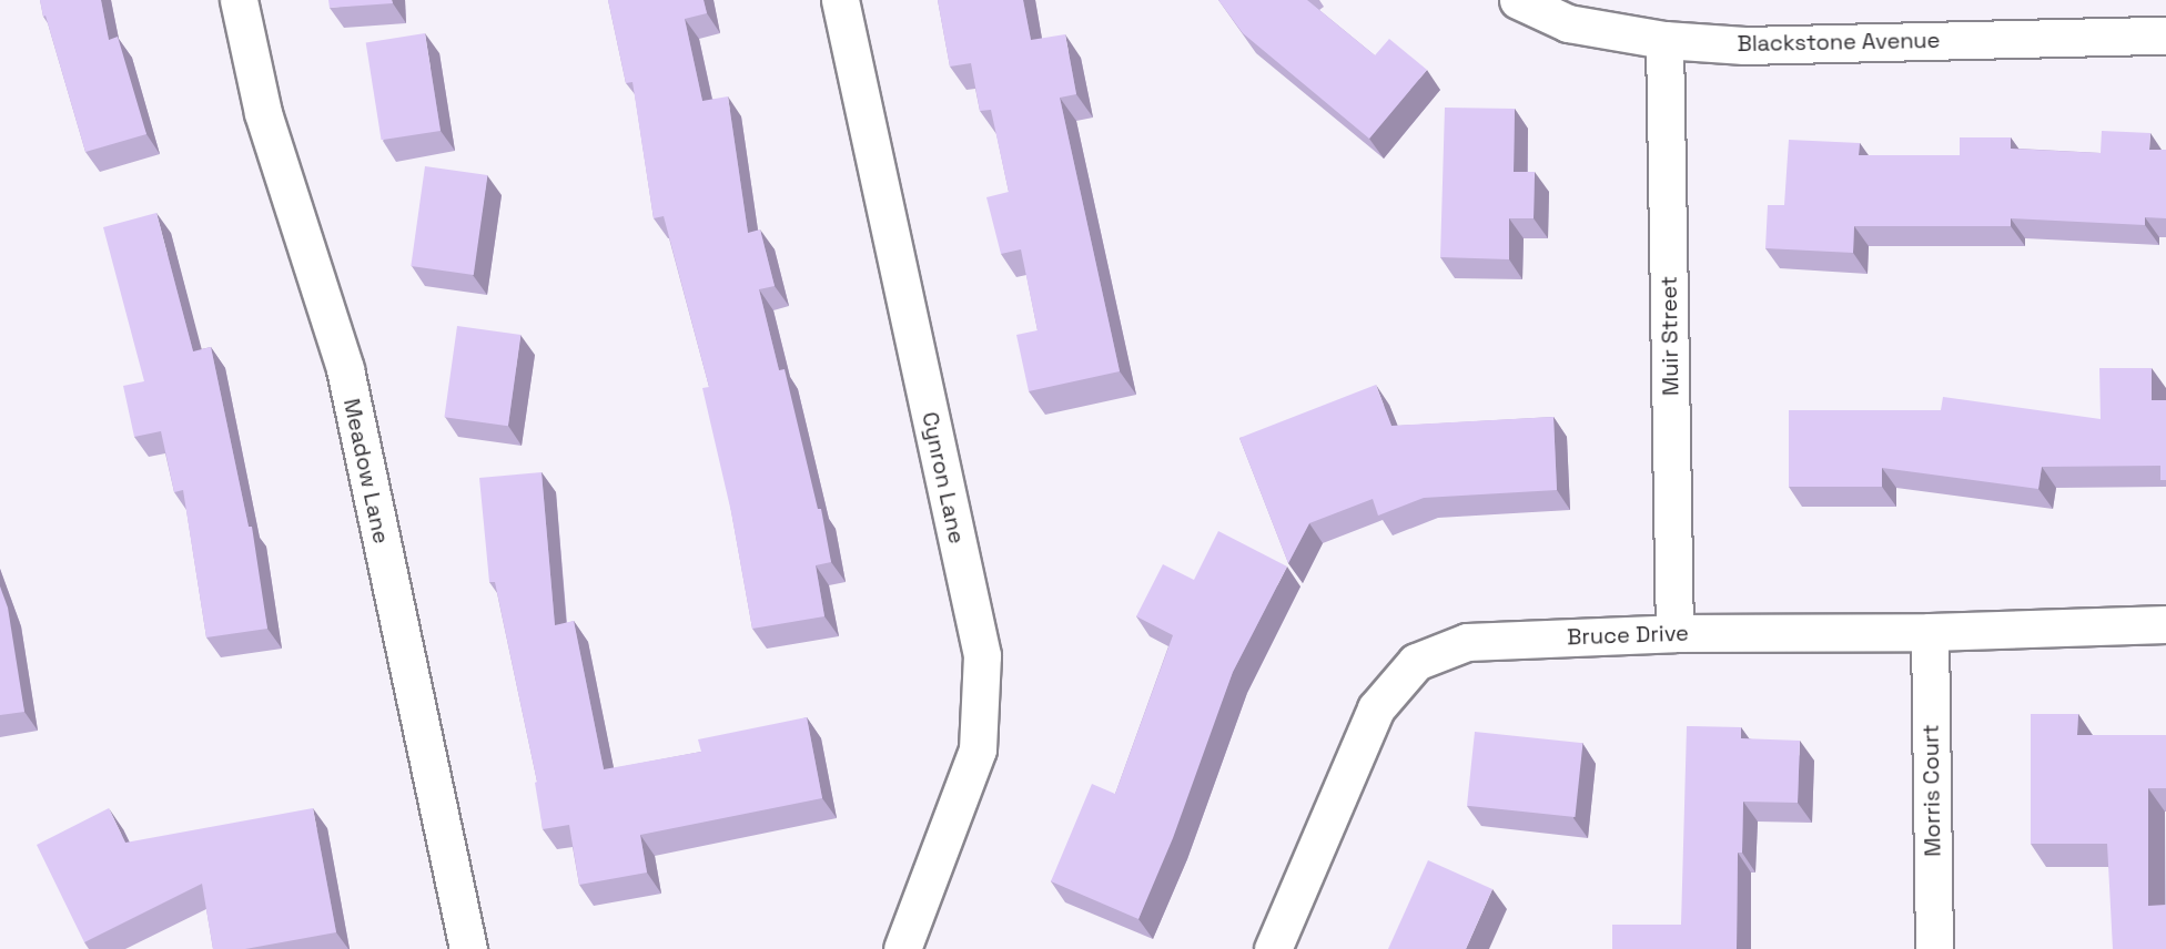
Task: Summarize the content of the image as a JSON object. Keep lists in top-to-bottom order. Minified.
{"streets":{"street":["Blackstone Avenue","Muir Street","Meadow Lane","Cynron Lane","Bruce Drive","Morris Court"]},"crossings":[["Blackstone Avenue","Muir Street"],["Muir Street","Bruce Drive"],["Bruce Drive","Morris Court"]]}
